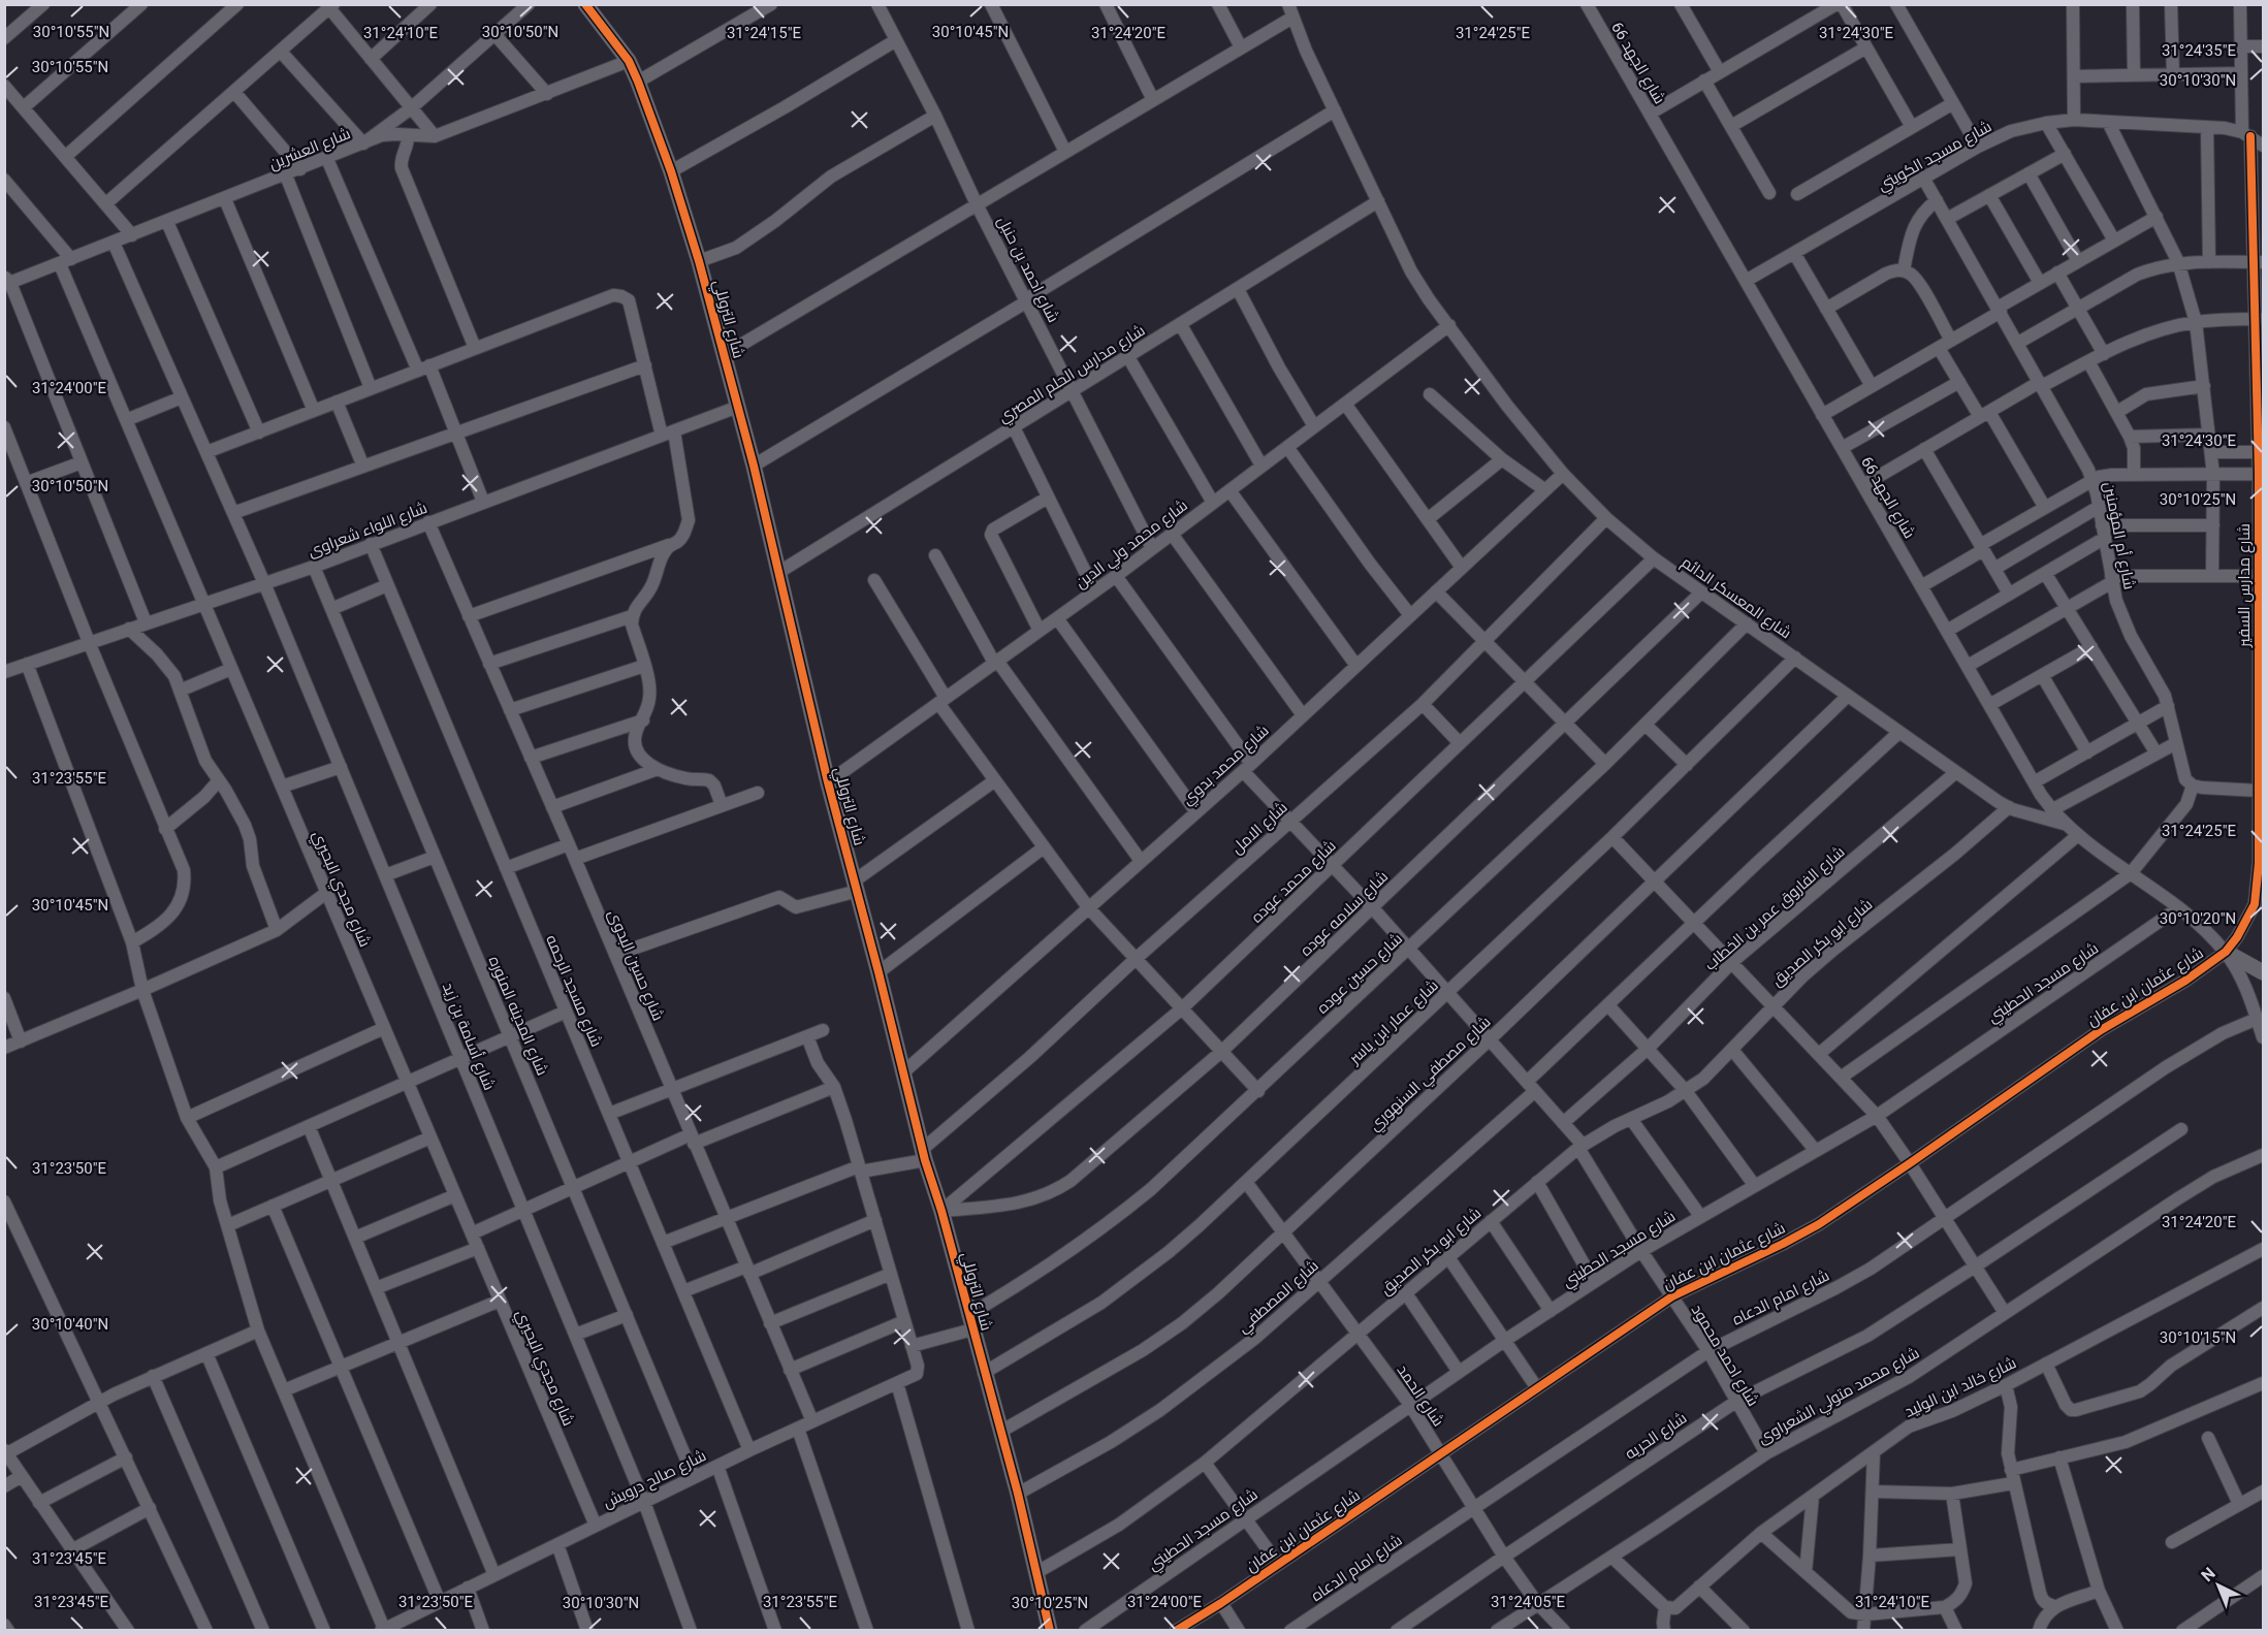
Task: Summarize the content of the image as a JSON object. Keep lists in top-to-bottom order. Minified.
{"streets":{"street":["شارع الجهد 66","شارع العشرين","شارع مسجد الكويتي","شارع احمد بن حنبل","شارع التروللي","شارع مدارس الحلم المصري","شارع اللواء شعراوى","شارع أم المؤمنين","شارع محمد ولي الدين","شارع مدارس السفير","شارع المعسكر الدائم","شارع محمد بدوي","شارع الامل","شارع محمد عوده","شارع مجدي البحيري","شارع الفاروق عمر بن الخطاب","شارع سلامه عوده","شارع ابو بكر الصديق","شارع حسين البدوى","شارع حسين عوده","شارع مسجد الحطيني","شارع عثمان ابن عفان","شارع مسجد الرحمه","شارع المدينه المنوره","شارع عمار ابن ياسر","شارع أسامة بن زيد","شارع مصطفي السنهوري","شارع المصطفي","شارع امام الدعاه","شارع احمد محمود","شارع خالد ابن الوليد","شارع الحمد","شارع محمد متولي الشعراوى","شارع الحريه","شارع صالح درويش"]},"crossings":[["شارع الجهد 66","شارع مسجد الكويتي"],["شارع الجهد 66","شارع مدارس السفير"],["شارع الجهد 66","شارع المعسكر الدائم"],["شارع الجهد 66","شارع مسجد الحطيني"],["شارع الجهد 66","شارع عثمان ابن عفان"],["شارع الجهد 66","شارع امام الدعاه"],["شارع العشرين","شارع التروللي"],["شارع العشرين","شارع مجدي البحيري"],["شارع العشرين","شارع أسامة بن زيد"],["شارع مسجد الكويتي","شارع أم المؤمنين"],["شارع مسجد الكويتي","شارع مدارس السفير"],["شارع احمد بن حنبل","شارع مدارس الحلم المصري"],["شارع احمد بن حنبل","شارع محمد ولي الدين"],["شارع التروللي","شارع مدارس الحلم المصري"],["شارع التروللي","شارع اللواء شعراوى"],["شارع التروللي","شارع محمد ولي الدين"],["شارع التروللي","شارع محمد بدوي"],["شارع التروللي","شارع الامل"],["شارع التروللي","شارع محمد عوده"],["شارع التروللي","شارع سلامه عوده"],["شارع التروللي","شارع ابو بكر الصديق"],["شارع التروللي","شارع حسين عوده"],["شارع التروللي","شارع عمار ابن ياسر"],["شارع التروللي","شارع مصطفي السنهوري"],["شارع التروللي","شارع المصطفي"],["شارع مدارس الحلم المصري","شارع المعسكر الدائم"],["شارع اللواء شعراوى","شارع مجدي البحيري"],["شارع اللواء شعراوى","شارع حسين البدوى"],["شارع اللواء شعراوى","شارع مسجد الرحمه"],["شارع اللواء شعراوى","شارع المدينه المنوره"],["شارع اللواء شعراوى","شارع أسامة بن زيد"],["شارع محمد ولي الدين","شارع المعسكر الدائم"],["شارع محمد ولي الدين","شارع احمد محمود"],["شارع مدارس السفير","شارع عثمان ابن عفان"],["شارع المعسكر الدائم","شارع محمد بدوي"],["شارع المعسكر الدائم","شارع الامل"],["شارع المعسكر الدائم","شارع محمد عوده"],["شارع المعسكر الدائم","شارع الفاروق عمر بن الخطاب"],["شارع المعسكر الدائم","شارع سلامه عوده"],["شارع المعسكر الدائم","شارع ابو بكر الصديق"],["شارع المعسكر الدائم","شارع حسين عوده"],["شارع المعسكر الدائم","شارع عمار ابن ياسر"],["شارع المعسكر الدائم","شارع مصطفي السنهوري"],["شارع المعسكر الدائم","شارع المصطفي"],["شارع محمد بدوي","شارع احمد محمود"],["شارع الامل","شارع احمد محمود"],["شارع محمد عوده","شارع سلامه عوده"],["شارع محمد عوده","شارع احمد محمود"],["شارع مجدي البحيري","شارع صالح درويش"],["شارع الفاروق عمر بن الخطاب","شارع احمد محمود"],["شارع سلامه عوده","شارع احمد محمود"],["شارع ابو بكر الصديق","شارع احمد محمود"],["شارع ابو بكر الصديق","شارع الحمد"],["شارع حسين البدوى","شارع صالح درويش"],["شارع حسين عوده","شارع احمد محمود"],["شارع حسين عوده","شارع صالح درويش"],["شارع مسجد الحطيني","شارع احمد محمود"],["شارع مسجد الحطيني","شارع الحمد"],["شارع عثمان ابن عفان","شارع احمد محمود"],["شارع عثمان ابن عفان","شارع الحمد"],["شارع مسجد الرحمه","شارع صالح درويش"],["شارع المدينه المنوره","شارع صالح درويش"],["شارع عمار ابن ياسر","شارع احمد محمود"],["شارع عمار ابن ياسر","شارع الحمد"],["شارع أسامة بن زيد","شارع صالح درويش"],["شارع مصطفي السنهوري","شارع احمد محمود"],["شارع مصطفي السنهوري","شارع الحمد"],["شارع المصطفي","شارع احمد محمود"],["شارع المصطفي","شارع الحمد"],["شارع امام الدعاه","شارع احمد محمود"],["شارع امام الدعاه","شارع الحمد"],["شارع احمد محمود","شارع محمد متولي الشعراوى"],["شارع احمد محمود","شارع الحريه"],["شارع الحمد","شارع محمد متولي الشعراوى"],["شارع الحمد","شارع الحريه"]],"north":"top left","coordinates":["30°10'55\"N","30°10'50\"N","30°10'45\"N","31°24'10\"E","31°24'15\"E","31°24'20\"E","31°24'30\"E","31°24'25\"E","31°24'35\"E","30°10'30\"N","31°24'00\"E","30°10'25\"N","31°23'55\"E","30°10'20\"N","31°23'50\"E","30°10'40\"N","30°10'15\"N","31°23'45\"E","31°24'05\"E"]}
